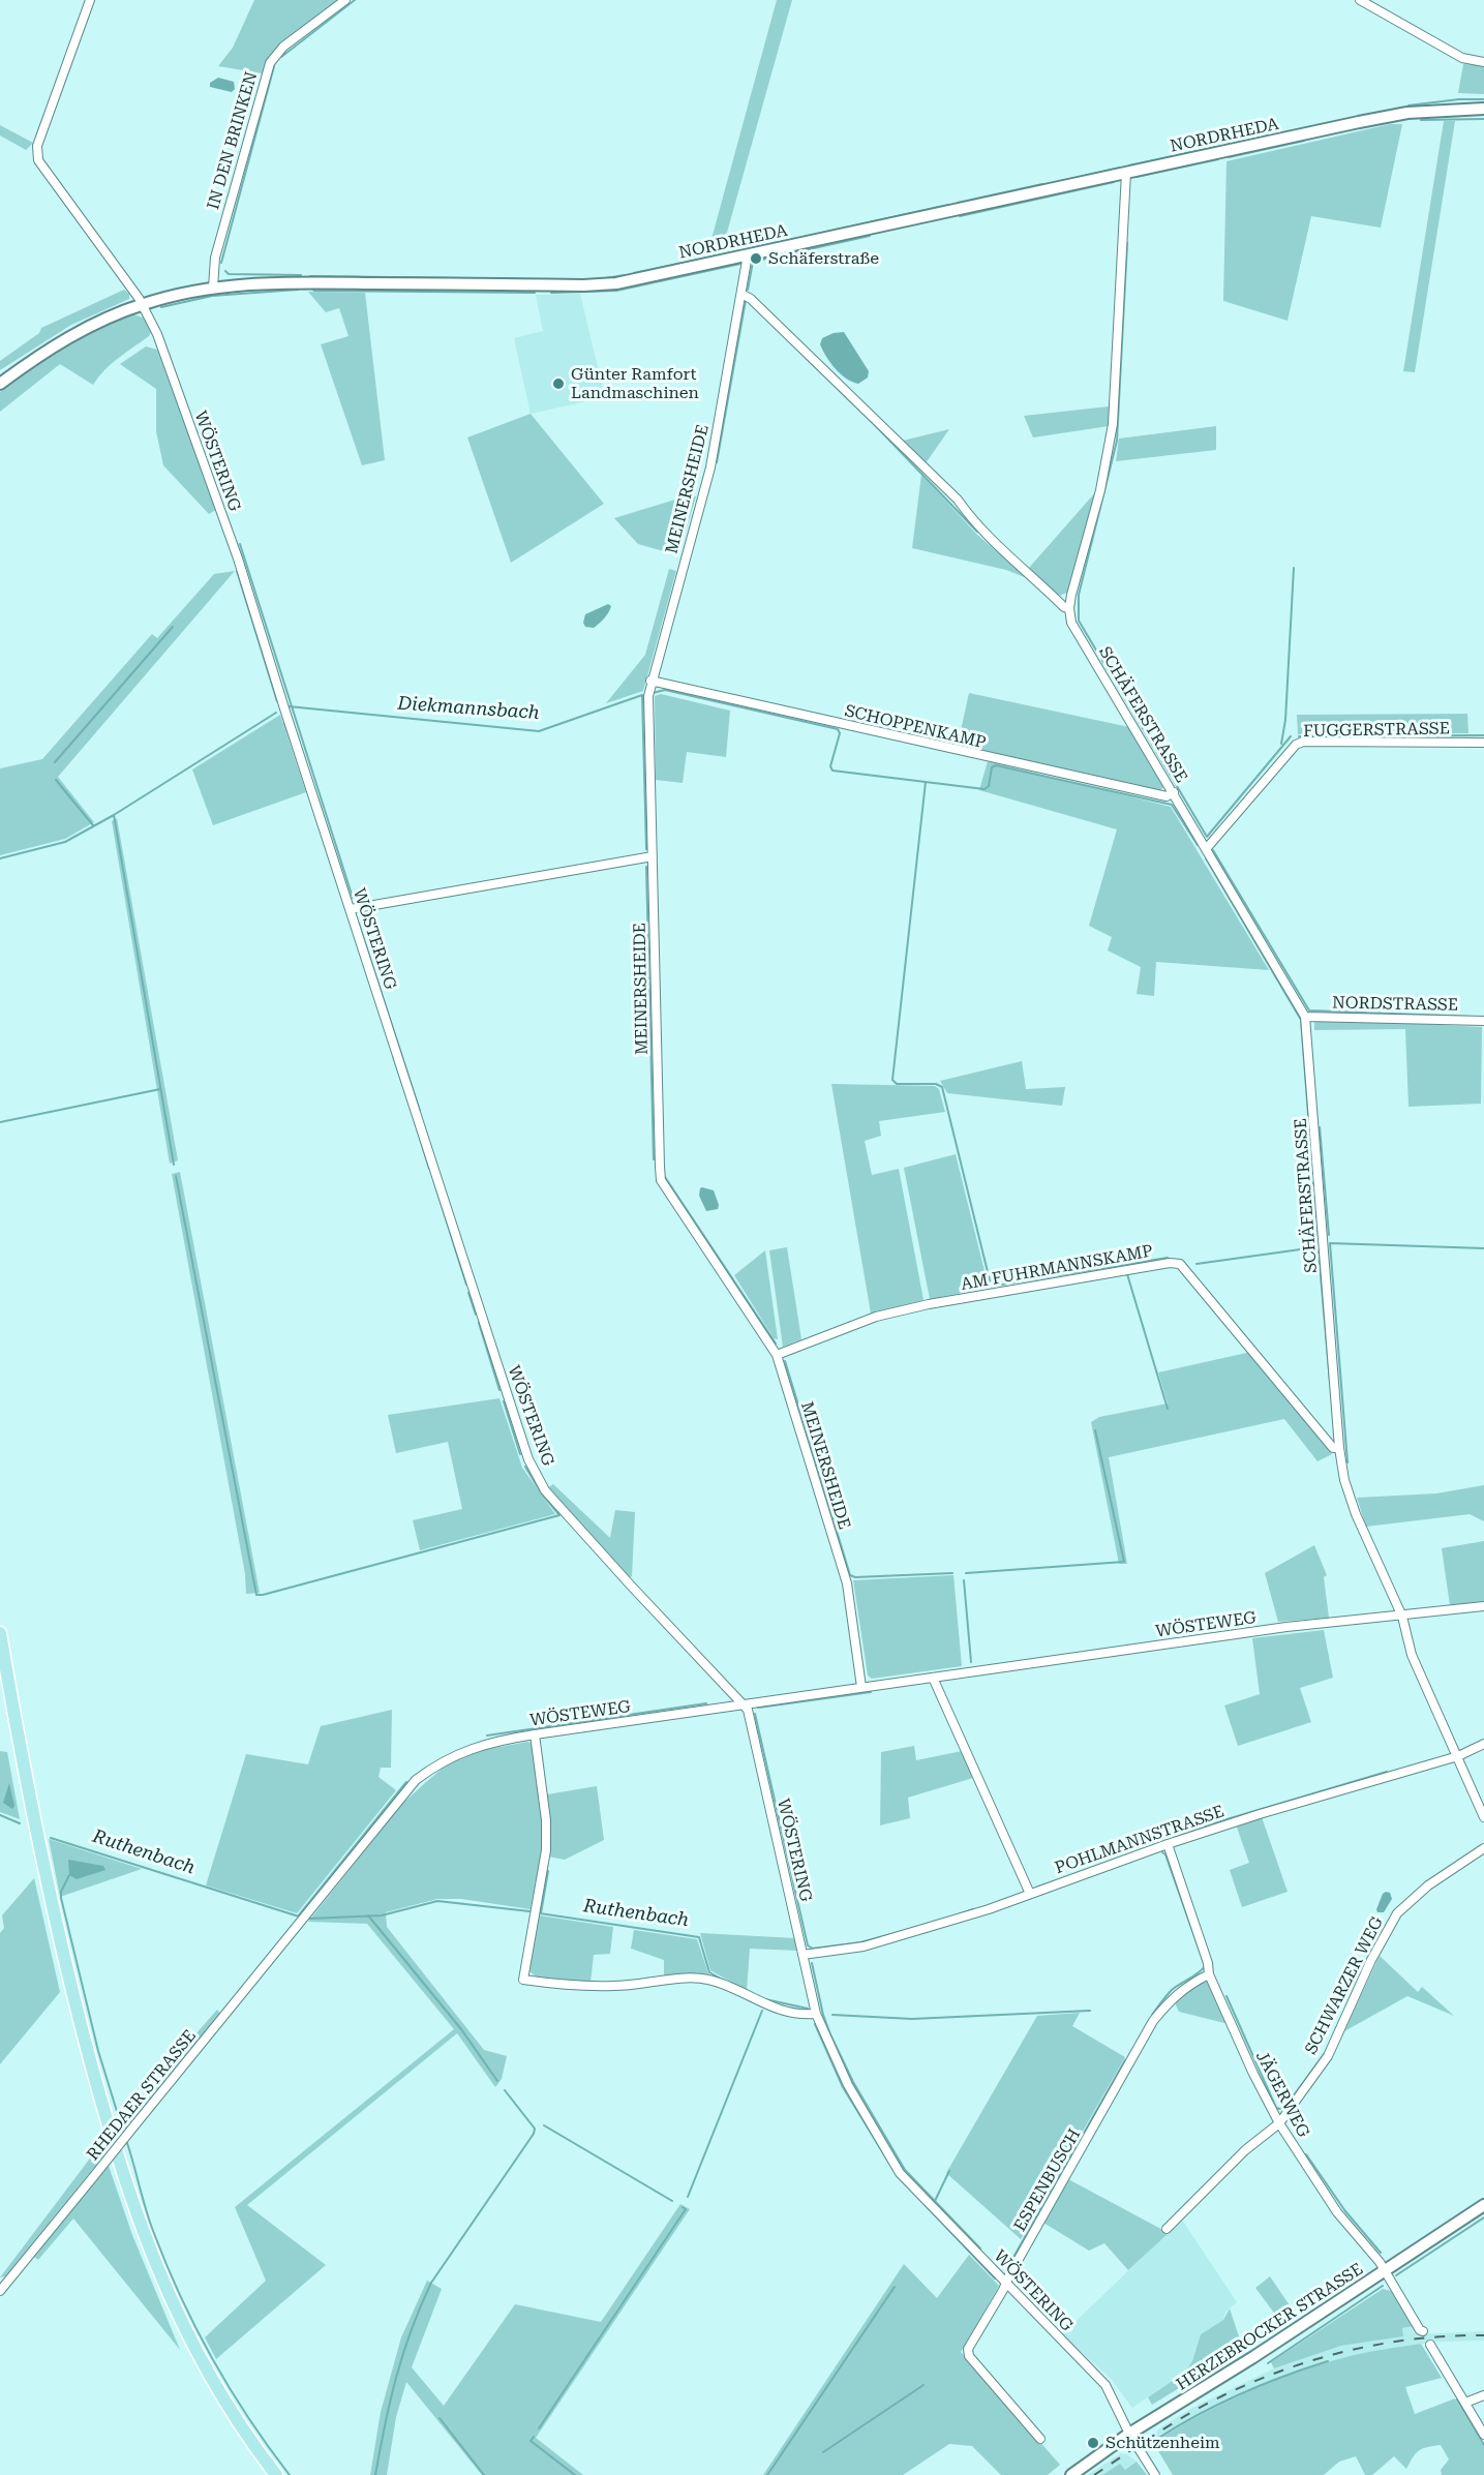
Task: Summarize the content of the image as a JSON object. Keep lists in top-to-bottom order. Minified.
{"streets":{"main road":["NORDRHEDA","HERZEBROCKER STRASSE"],"street":["IN DEN BRINKEN","WÖSTERING","MEINERSHEIDE","SCHÄFERSTRASSE","SCHOPPENKAMP","FUGGERSTRASSE","NORDSTRASSE","AM FUHRMANNSKAMP","WÖSTEWEG","POHLMANNSTRASSE","SCHWARZER WEG","JÄGERWEG","RHEDAER STRASSE","ESPENBUSCH"]},"crossings":[["NORDRHEDA","IN DEN BRINKEN"],["NORDRHEDA","WÖSTERING"],["NORDRHEDA","MEINERSHEIDE"],["WÖSTERING","WÖSTEWEG"],["WÖSTERING","POHLMANNSTRASSE"],["WÖSTERING","ESPENBUSCH"],["WÖSTERING","HERZEBROCKER STRASSE"],["MEINERSHEIDE","SCHOPPENKAMP"],["MEINERSHEIDE","AM FUHRMANNSKAMP"],["MEINERSHEIDE","WÖSTEWEG"],["SCHÄFERSTRASSE","SCHOPPENKAMP"],["SCHÄFERSTRASSE","FUGGERSTRASSE"],["SCHÄFERSTRASSE","NORDSTRASSE"],["SCHÄFERSTRASSE","AM FUHRMANNSKAMP"],["SCHÄFERSTRASSE","WÖSTEWEG"],["SCHÄFERSTRASSE","POHLMANNSTRASSE"],["WÖSTEWEG","RHEDAER STRASSE"],["POHLMANNSTRASSE","JÄGERWEG"],["SCHWARZER WEG","JÄGERWEG"],["JÄGERWEG","ESPENBUSCH"],["JÄGERWEG","HERZEBROCKER STRASSE"]],"water":["Diekmannsbach","Ruthenbach"],"places":["Schäferstraße","Günter Ramfort Landmaschinen","Schützenheim"]}
